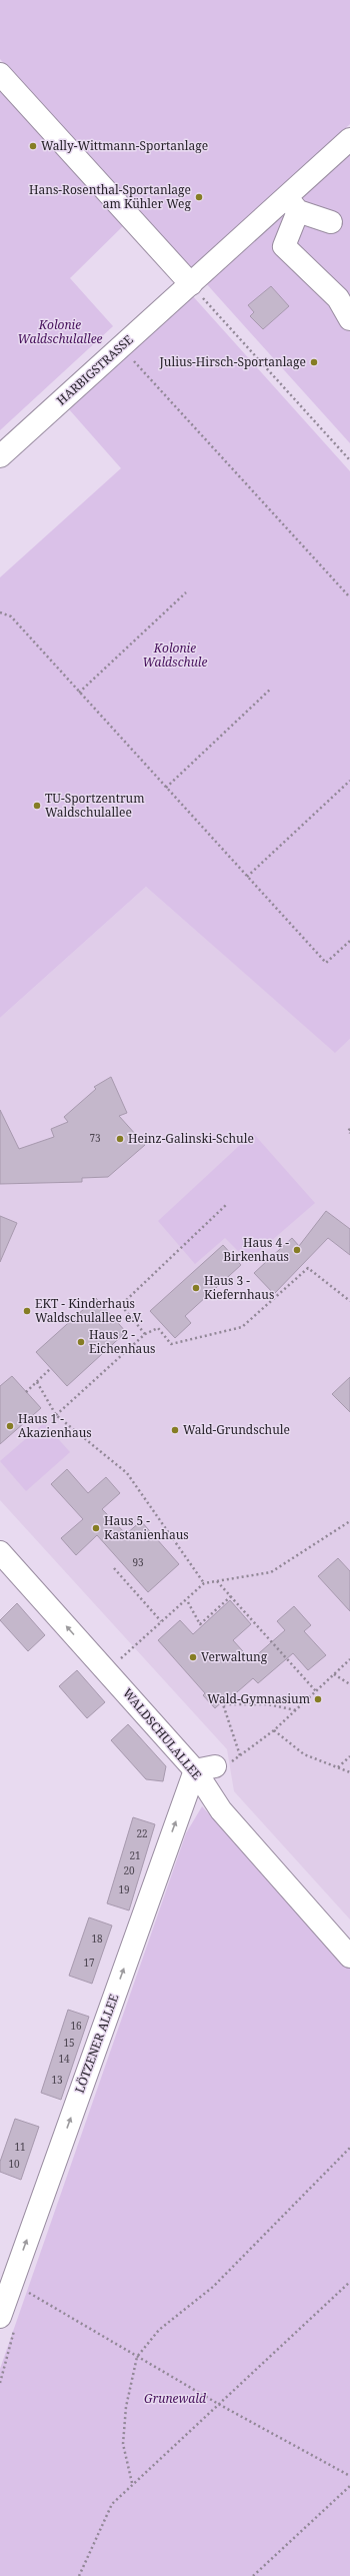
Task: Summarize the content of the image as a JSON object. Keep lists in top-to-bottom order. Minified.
{"streets":{"street":["HARBIGSTRASSE","WALDSCHULALLEE","LÖTZENER ALLEE"]},"crossings":[["WALDSCHULALLEE","LÖTZENER ALLEE"]],"one_way":["LÖTZENER ALLEE"],"parks":["Kolonie Waldschulallee","Kolonie Waldschule","Grunewald"],"places":["Wally-Wittmann-Sportanlage","Hans-Rosenthal-Sportanlage am Kühler Weg","Julius-Hirsch-Sportanlage","TU-Sportzentrum Waldschulallee","Heinz-Galinski-Schule","Haus 4 - Birkenhaus","Haus 3 - Kiefernhaus","EKT - Kinderhaus Waldschulallee e.V.","Haus 2 - Eichenhaus","Haus 1 - Akazienhaus","Wald-Grundschule","Haus 5 - Kastanienhaus","Verwaltung","Wald-Gymnasium"],"house_numbers":["73","93","22","21","20","19","18","17","16","15","14","13","11","10"]}
